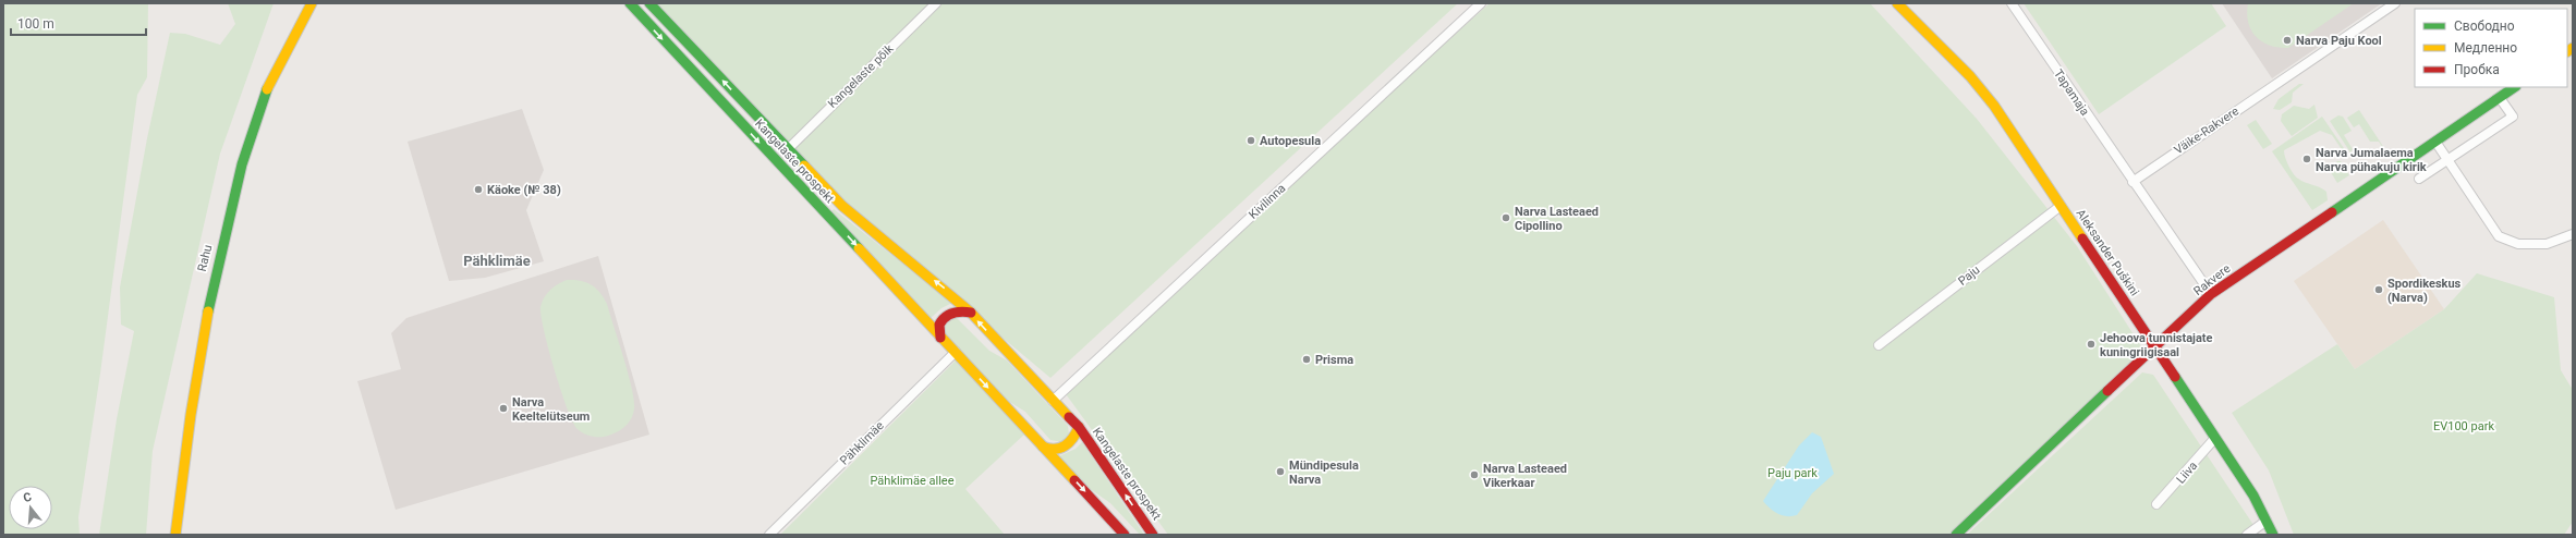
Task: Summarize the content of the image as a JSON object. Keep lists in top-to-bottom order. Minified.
{"streets":{"main road":["Kangelaste prospekt","Aleksander Puškini","Rahu","Rakvere"],"street":["Kangelaste põik","Tapamaja","Väike-Rakvere","Kivilinna","Paju","Pähklimäe","Liiva"]},"crossings":[["Kangelaste põik","Kangelaste prospekt"],["Tapamaja","Väike-Rakvere"],["Kangelaste prospekt","Kivilinna"],["Kangelaste prospekt","Pähklimäe"],["Aleksander Puškini","Paju"],["Aleksander Puškini","Rakvere"],["Aleksander Puškini","Liiva"]],"districts":["Pähklimäe"],"parks":["EV100 park","Paju park","Pähklimäe allee"],"places":["Narva Paju Kool","Autopesula","Narva Jumalaema Narva pühakuju kirik","Käoke (№ 38)","Narva Lasteaed Cipollino","Spordikeskus (Narva)","Jehoova tunnistajate kuningriigisaal","Prisma","Narva Keeltelütseum","Mündipesula Narva","Narva Lasteaed Vikerkaar"],"legend":["Свободно","Медленно","Пробка"],"scale_bar":"100 m","north":"top"}
